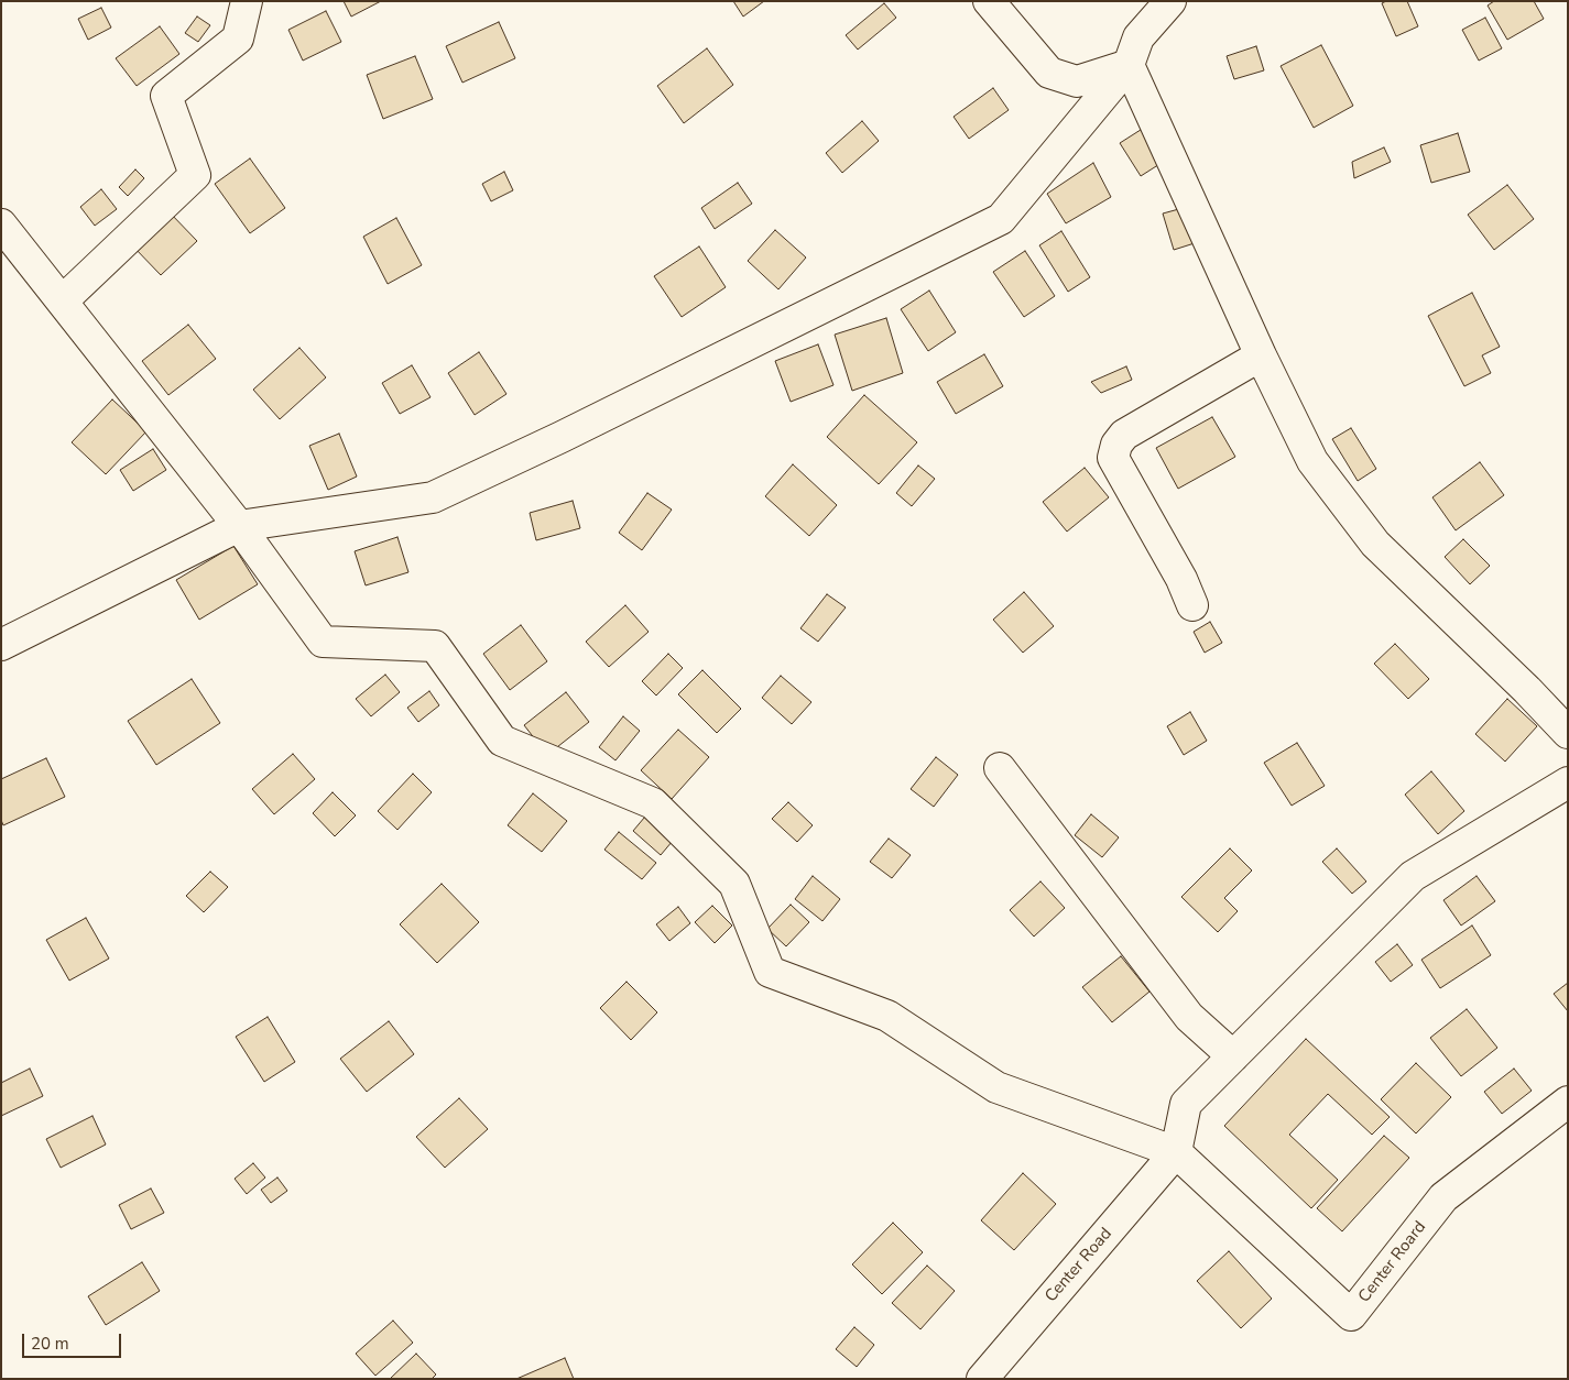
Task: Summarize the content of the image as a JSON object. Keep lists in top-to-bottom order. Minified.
{"streets":{"street":["Center Roard","Center Road"]},"crossings":[["Center Roard","Center Road"]],"scale_bar":"20 m"}
